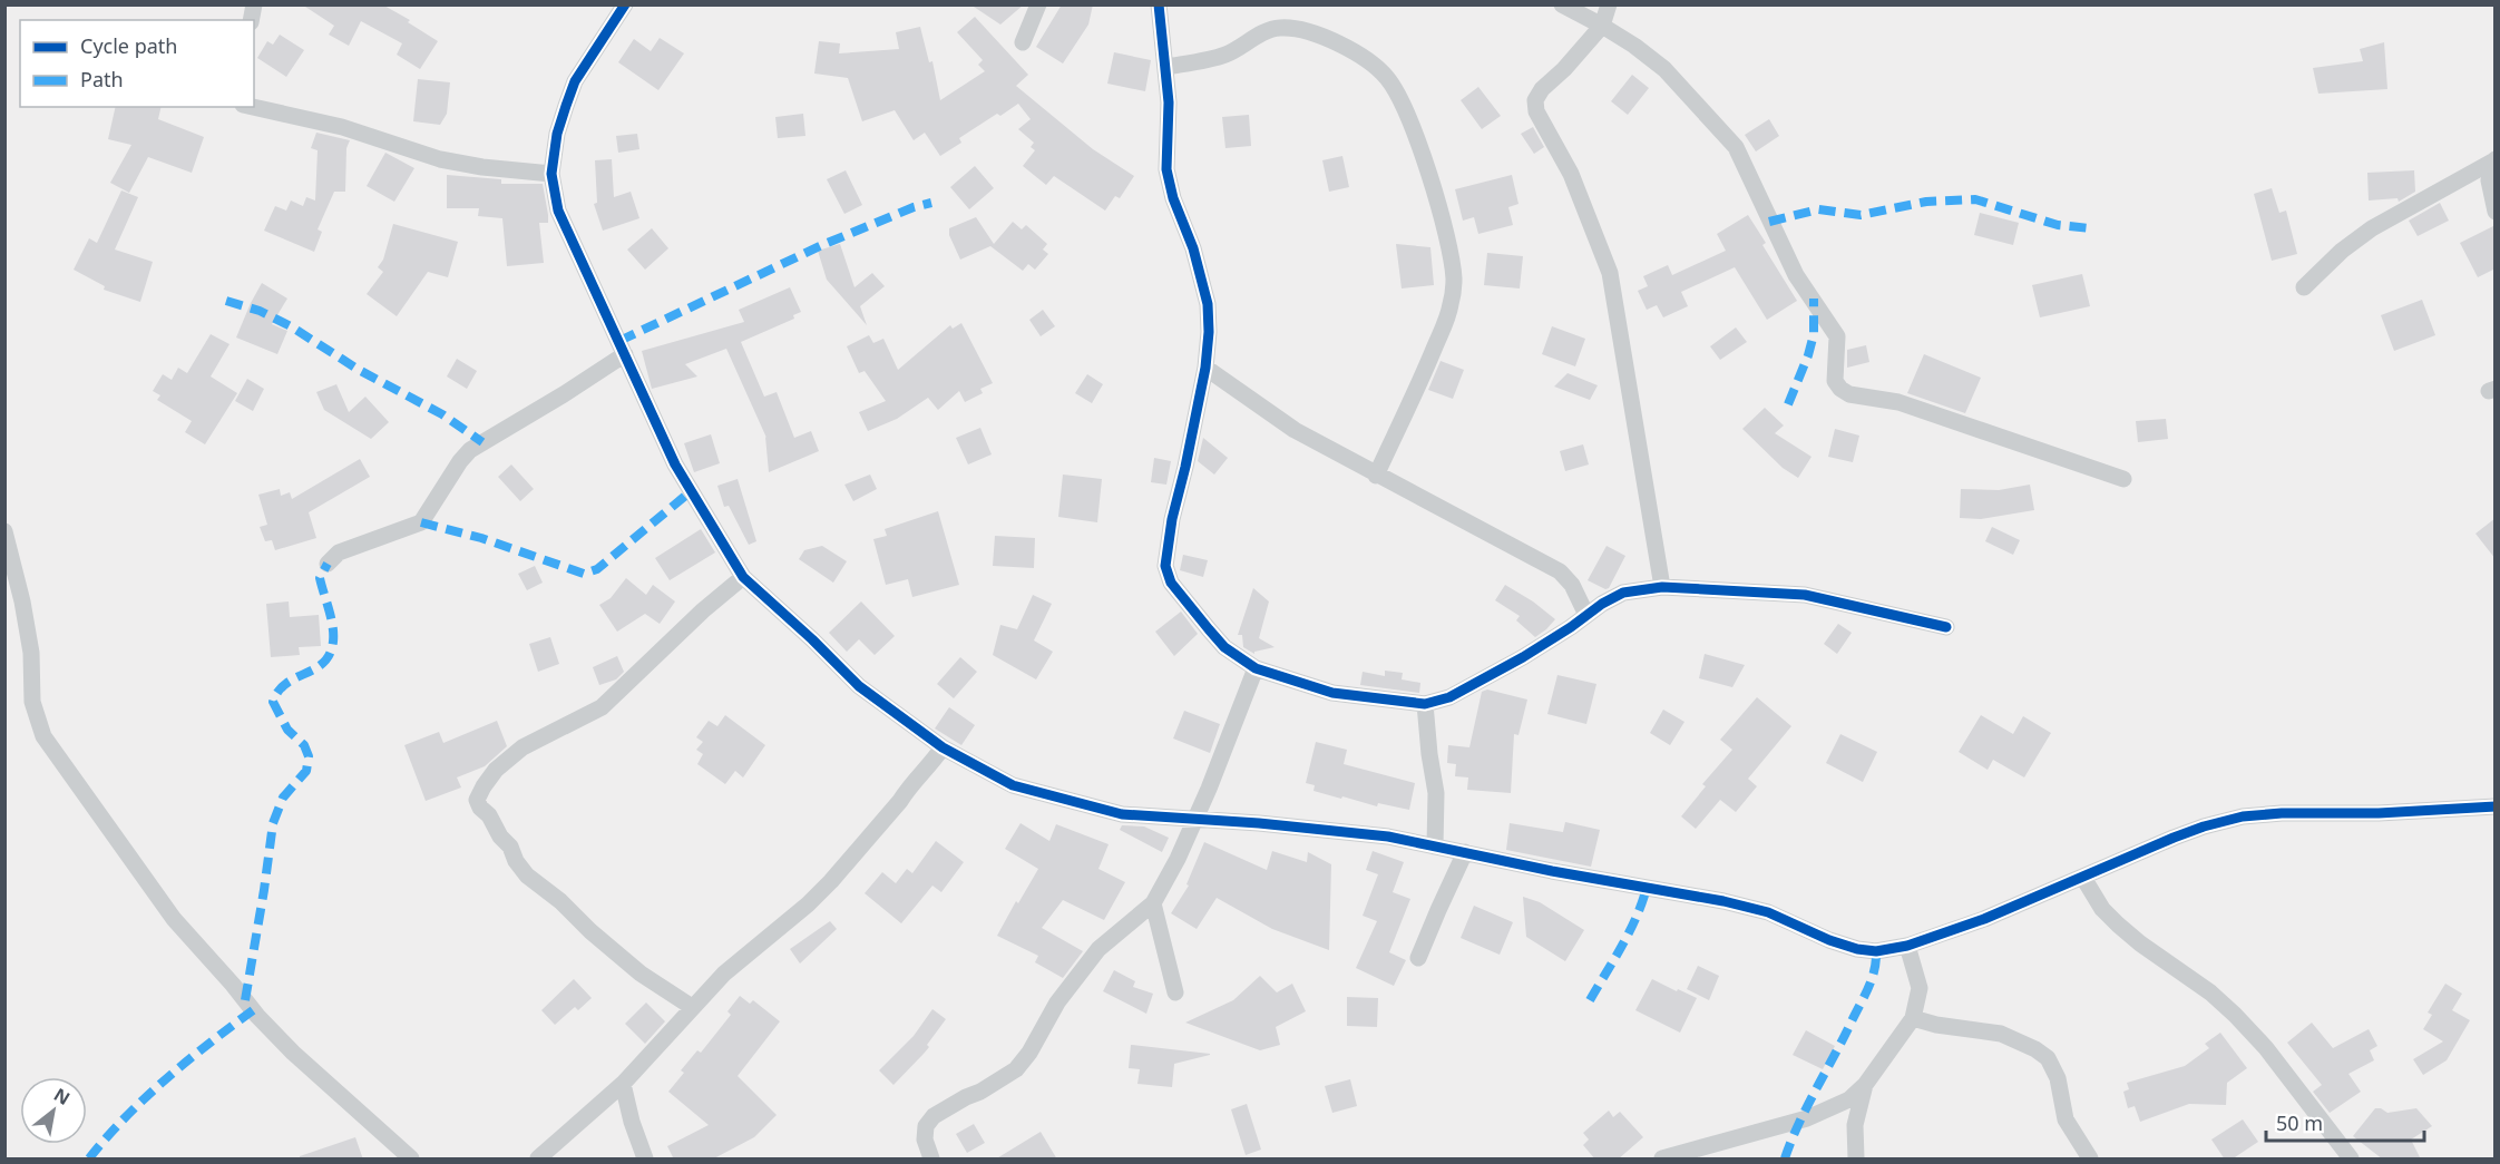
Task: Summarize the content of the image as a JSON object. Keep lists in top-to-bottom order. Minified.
{"legend":["Cycle path","Path"],"scale_bar":"50 m","north":"top right"}
